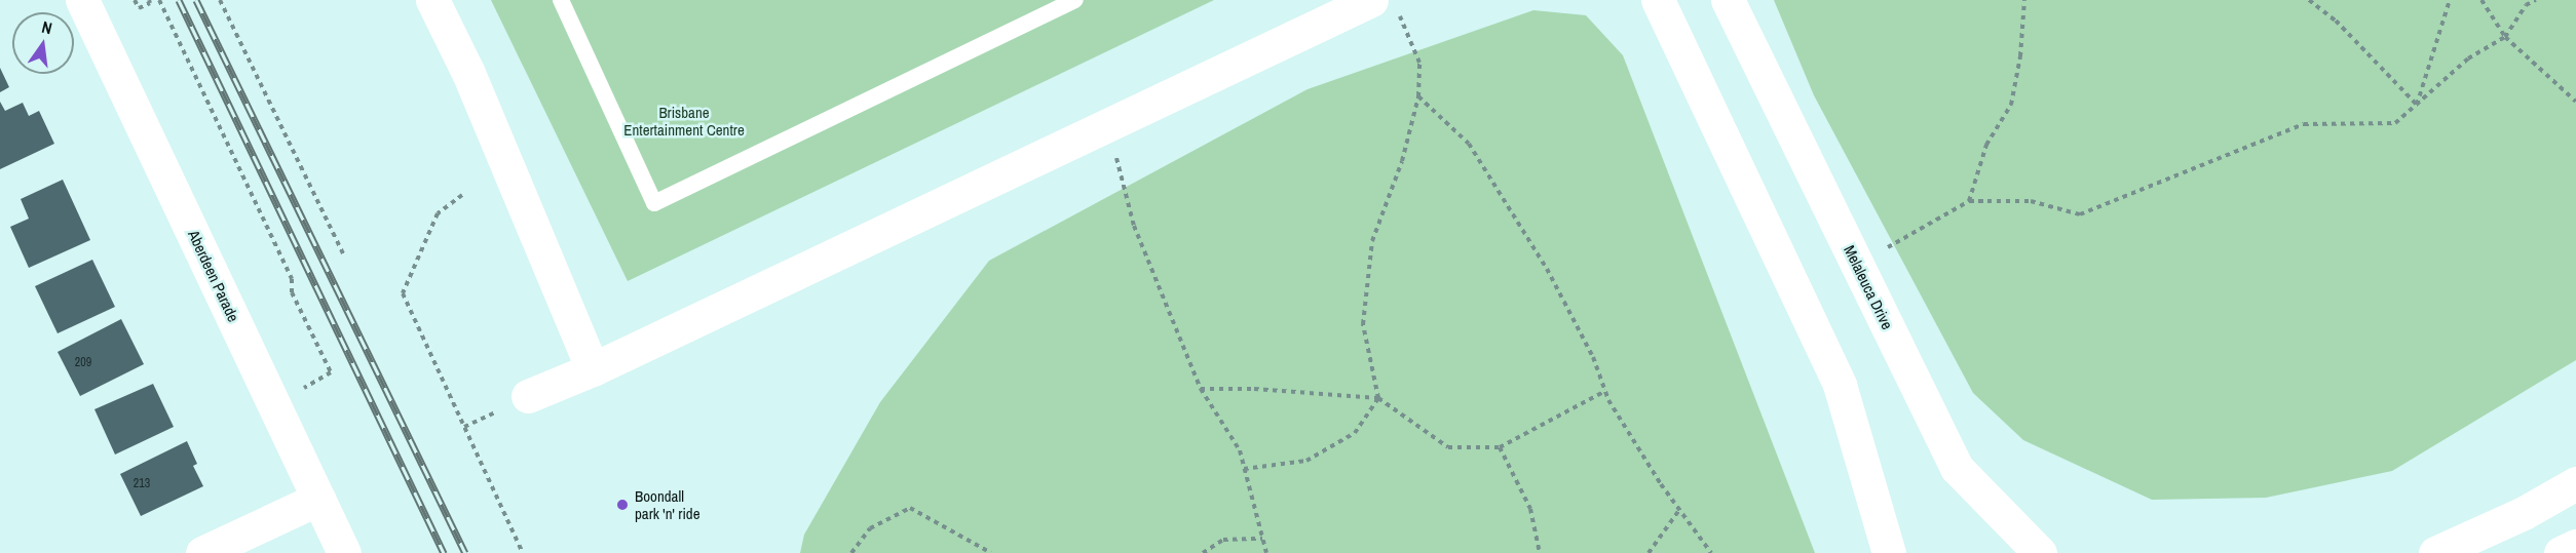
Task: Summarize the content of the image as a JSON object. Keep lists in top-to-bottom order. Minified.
{"streets":{"street":["Aberdeen Parade","Melaleuca Drive"]},"parks":["Brisbane Entertainment Centre"],"places":["Boondall park 'n' ride"],"house_numbers":["209","213"],"north":"top"}
